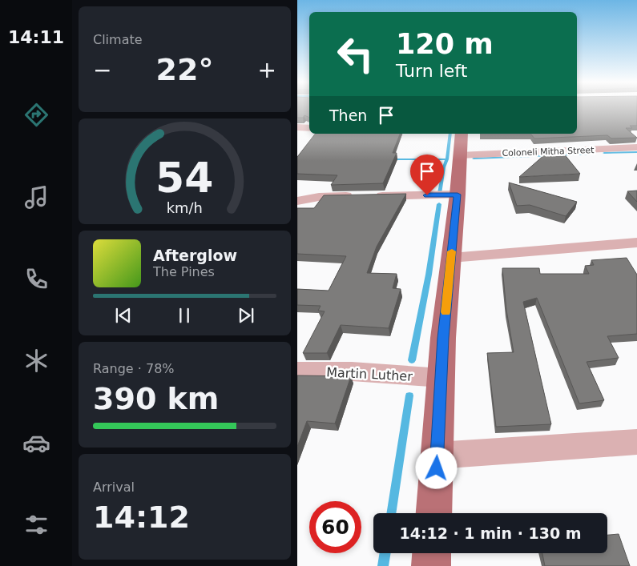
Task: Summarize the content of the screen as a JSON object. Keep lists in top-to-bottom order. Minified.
{"streets":{"street":["Coloneli Mitha Street","Martin Luther"]},"page":{"tabs":"14:11","tile":["Climate",["Range · 78%","390 km"],["Arrival","14:12"]],"turn":["120 m","Turn left"],"heat":["−","22°","+"],"then":"Then","song":["Afterglow","The Pines"],"limit":"60","trip":"14:12 · 1 min · 130 m","gauge":["54","km/h"]}}
